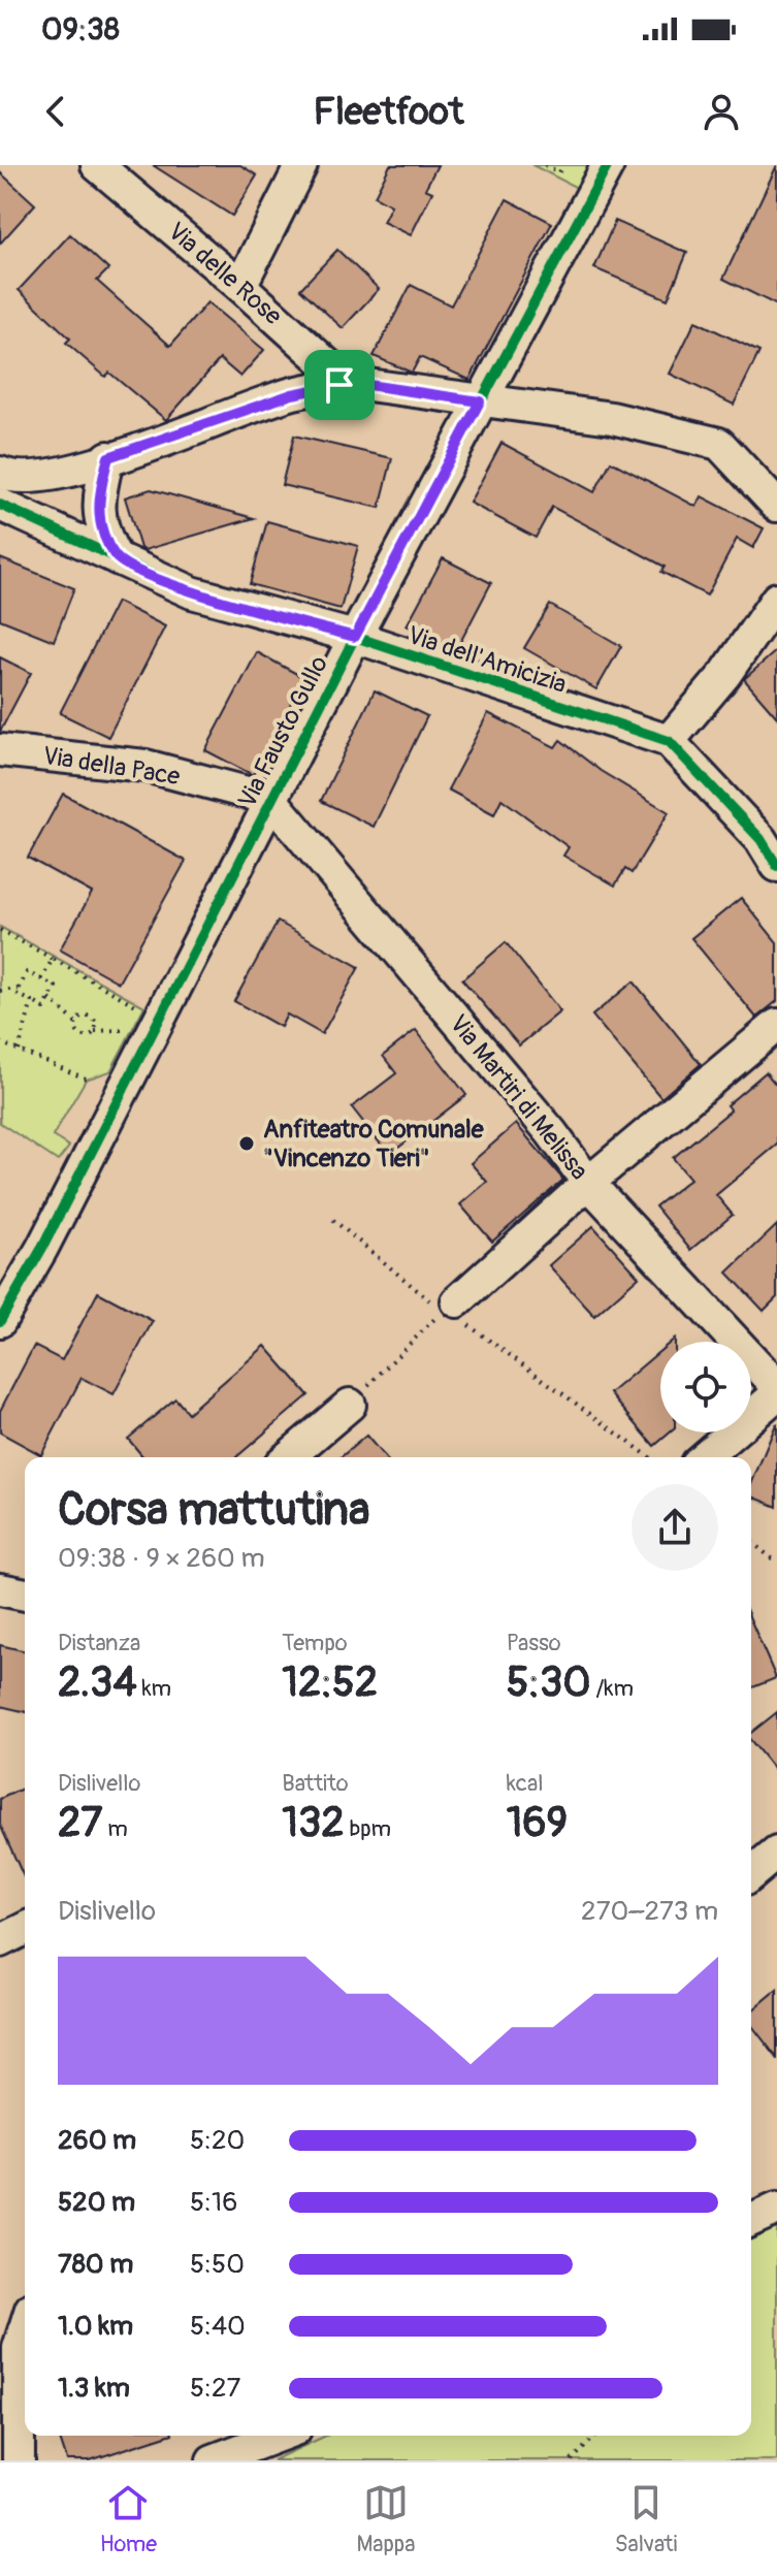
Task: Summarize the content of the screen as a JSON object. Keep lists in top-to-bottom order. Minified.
{"streets":{"street":["Via delle Rose","Via dell'Amicizia","Via Fausto Gullo","Via della Pace","Via Martiri di Melissa"]},"crossings":[["Via dell'Amicizia","Via Fausto Gullo"],["Via Fausto Gullo","Via della Pace"],["Via Fausto Gullo","Via Martiri di Melissa"],["Via della Pace","Via Martiri di Melissa"]],"places":["Anfiteatro Comunale \"Vincenzo Tieri\""],"page":{"status":"09:38","header":"Fleetfoot","heading":["Corsa mattutina","09:38 · 9 × 260 m"],"stats":[["Distanza","2.34 km"],["Tempo","12:52"],["Passo","5:30 /km"],["Dislivello","27 m"],["Battito","132 bpm"],["kcal","169"]],"chart":["Dislivello","270–273 m"],"list":[{"name":"260 m","note":"5:20"},{"name":"520 m","note":"5:16"},{"name":"780 m","note":"5:50"},{"name":"1.0 km","note":"5:40"},{"name":"1.3 km","note":"5:27"}],"tabs":["Home","Mappa","Salvati"]}}
